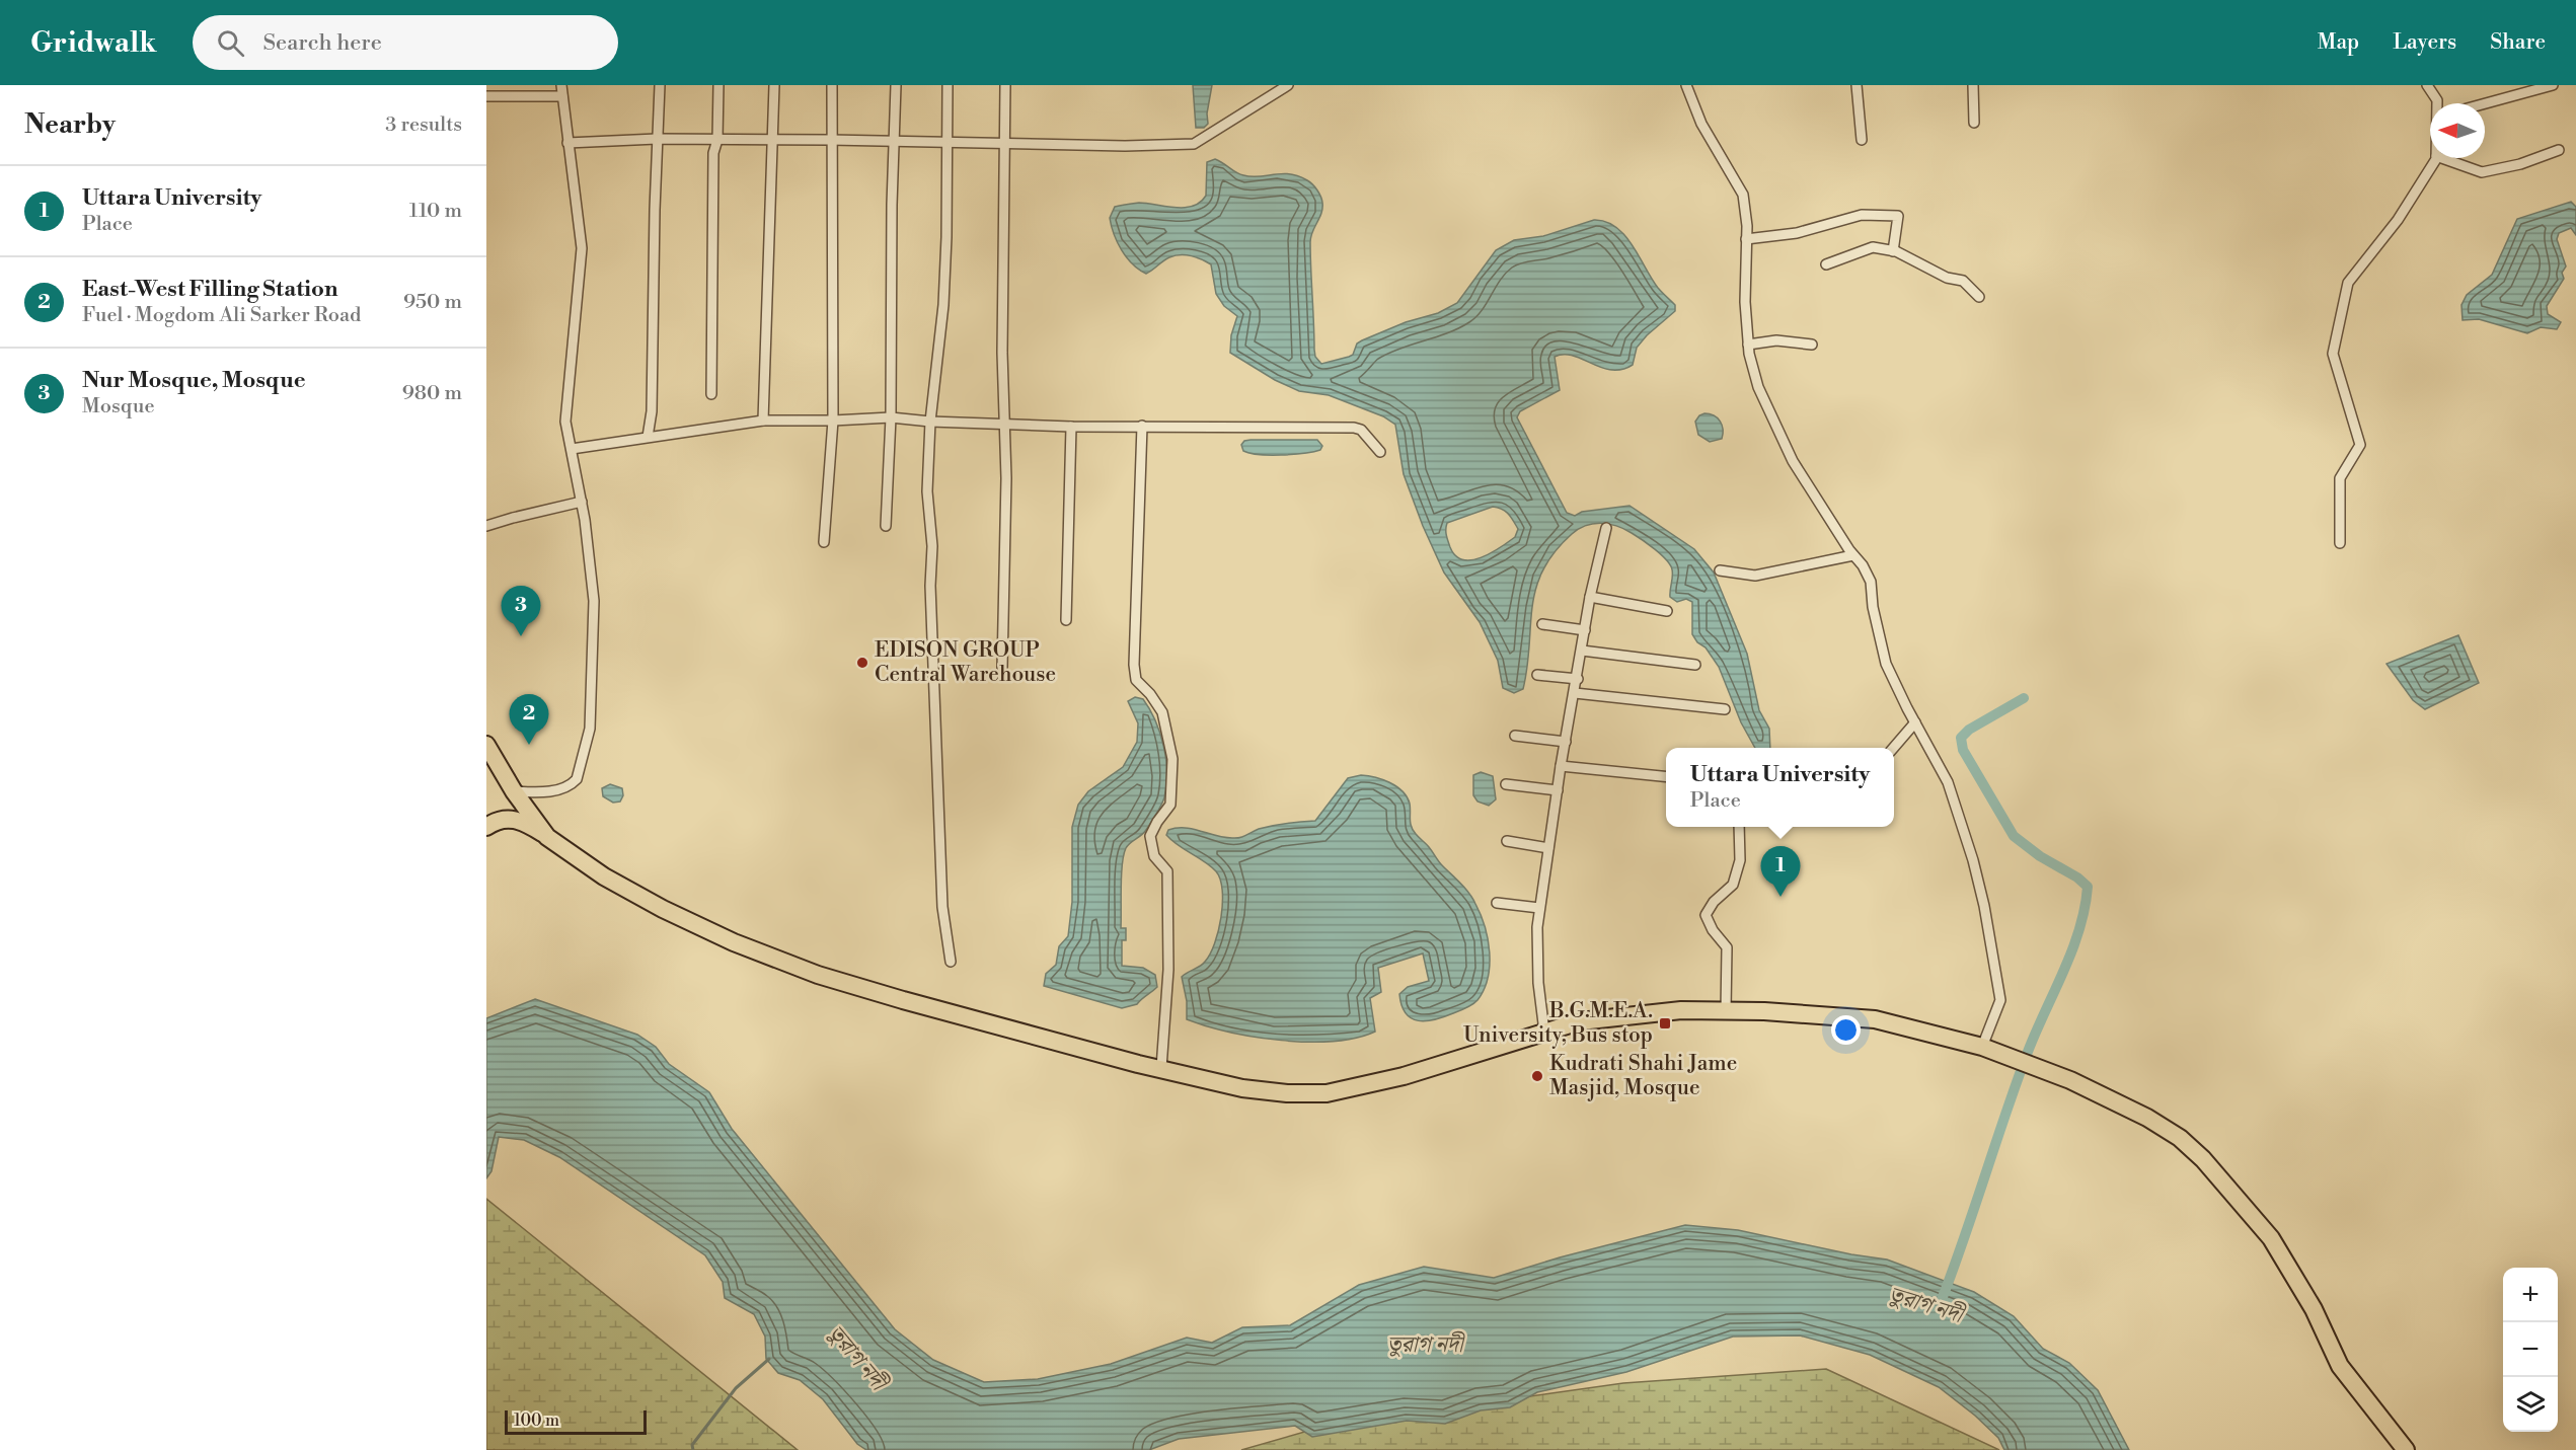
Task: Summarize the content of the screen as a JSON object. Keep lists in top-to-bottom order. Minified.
{"water":["তুরাগ নদী"],"places":{"other":["EDISON GROUP Central Warehouse","Kudrati Shahi Jame Masjid, Mosque"],"transit":["B.G.M.E.A. University, Bus stop"]},"scale_bar":"100 m","north":"left","page":{"header":"Gridwalk","search":"Search here","nav":["Map","Layers","Share"],"heading":["Nearby","3 results"],"list":[{"mark":"1","name":"Uttara University","note":"Place","value":"110 m"},{"mark":"2","name":"East-West Filling Station","note":"Fuel · Mogdom Ali Sarker Road","value":"950 m"},{"mark":"3","name":"Nur Mosque, Mosque","note":"Mosque","value":"980 m"}],"pins":["3","2","1"],"popup":["Uttara University","Place"],"map_buttons":["+","−"],"scale":"100 m"}}
